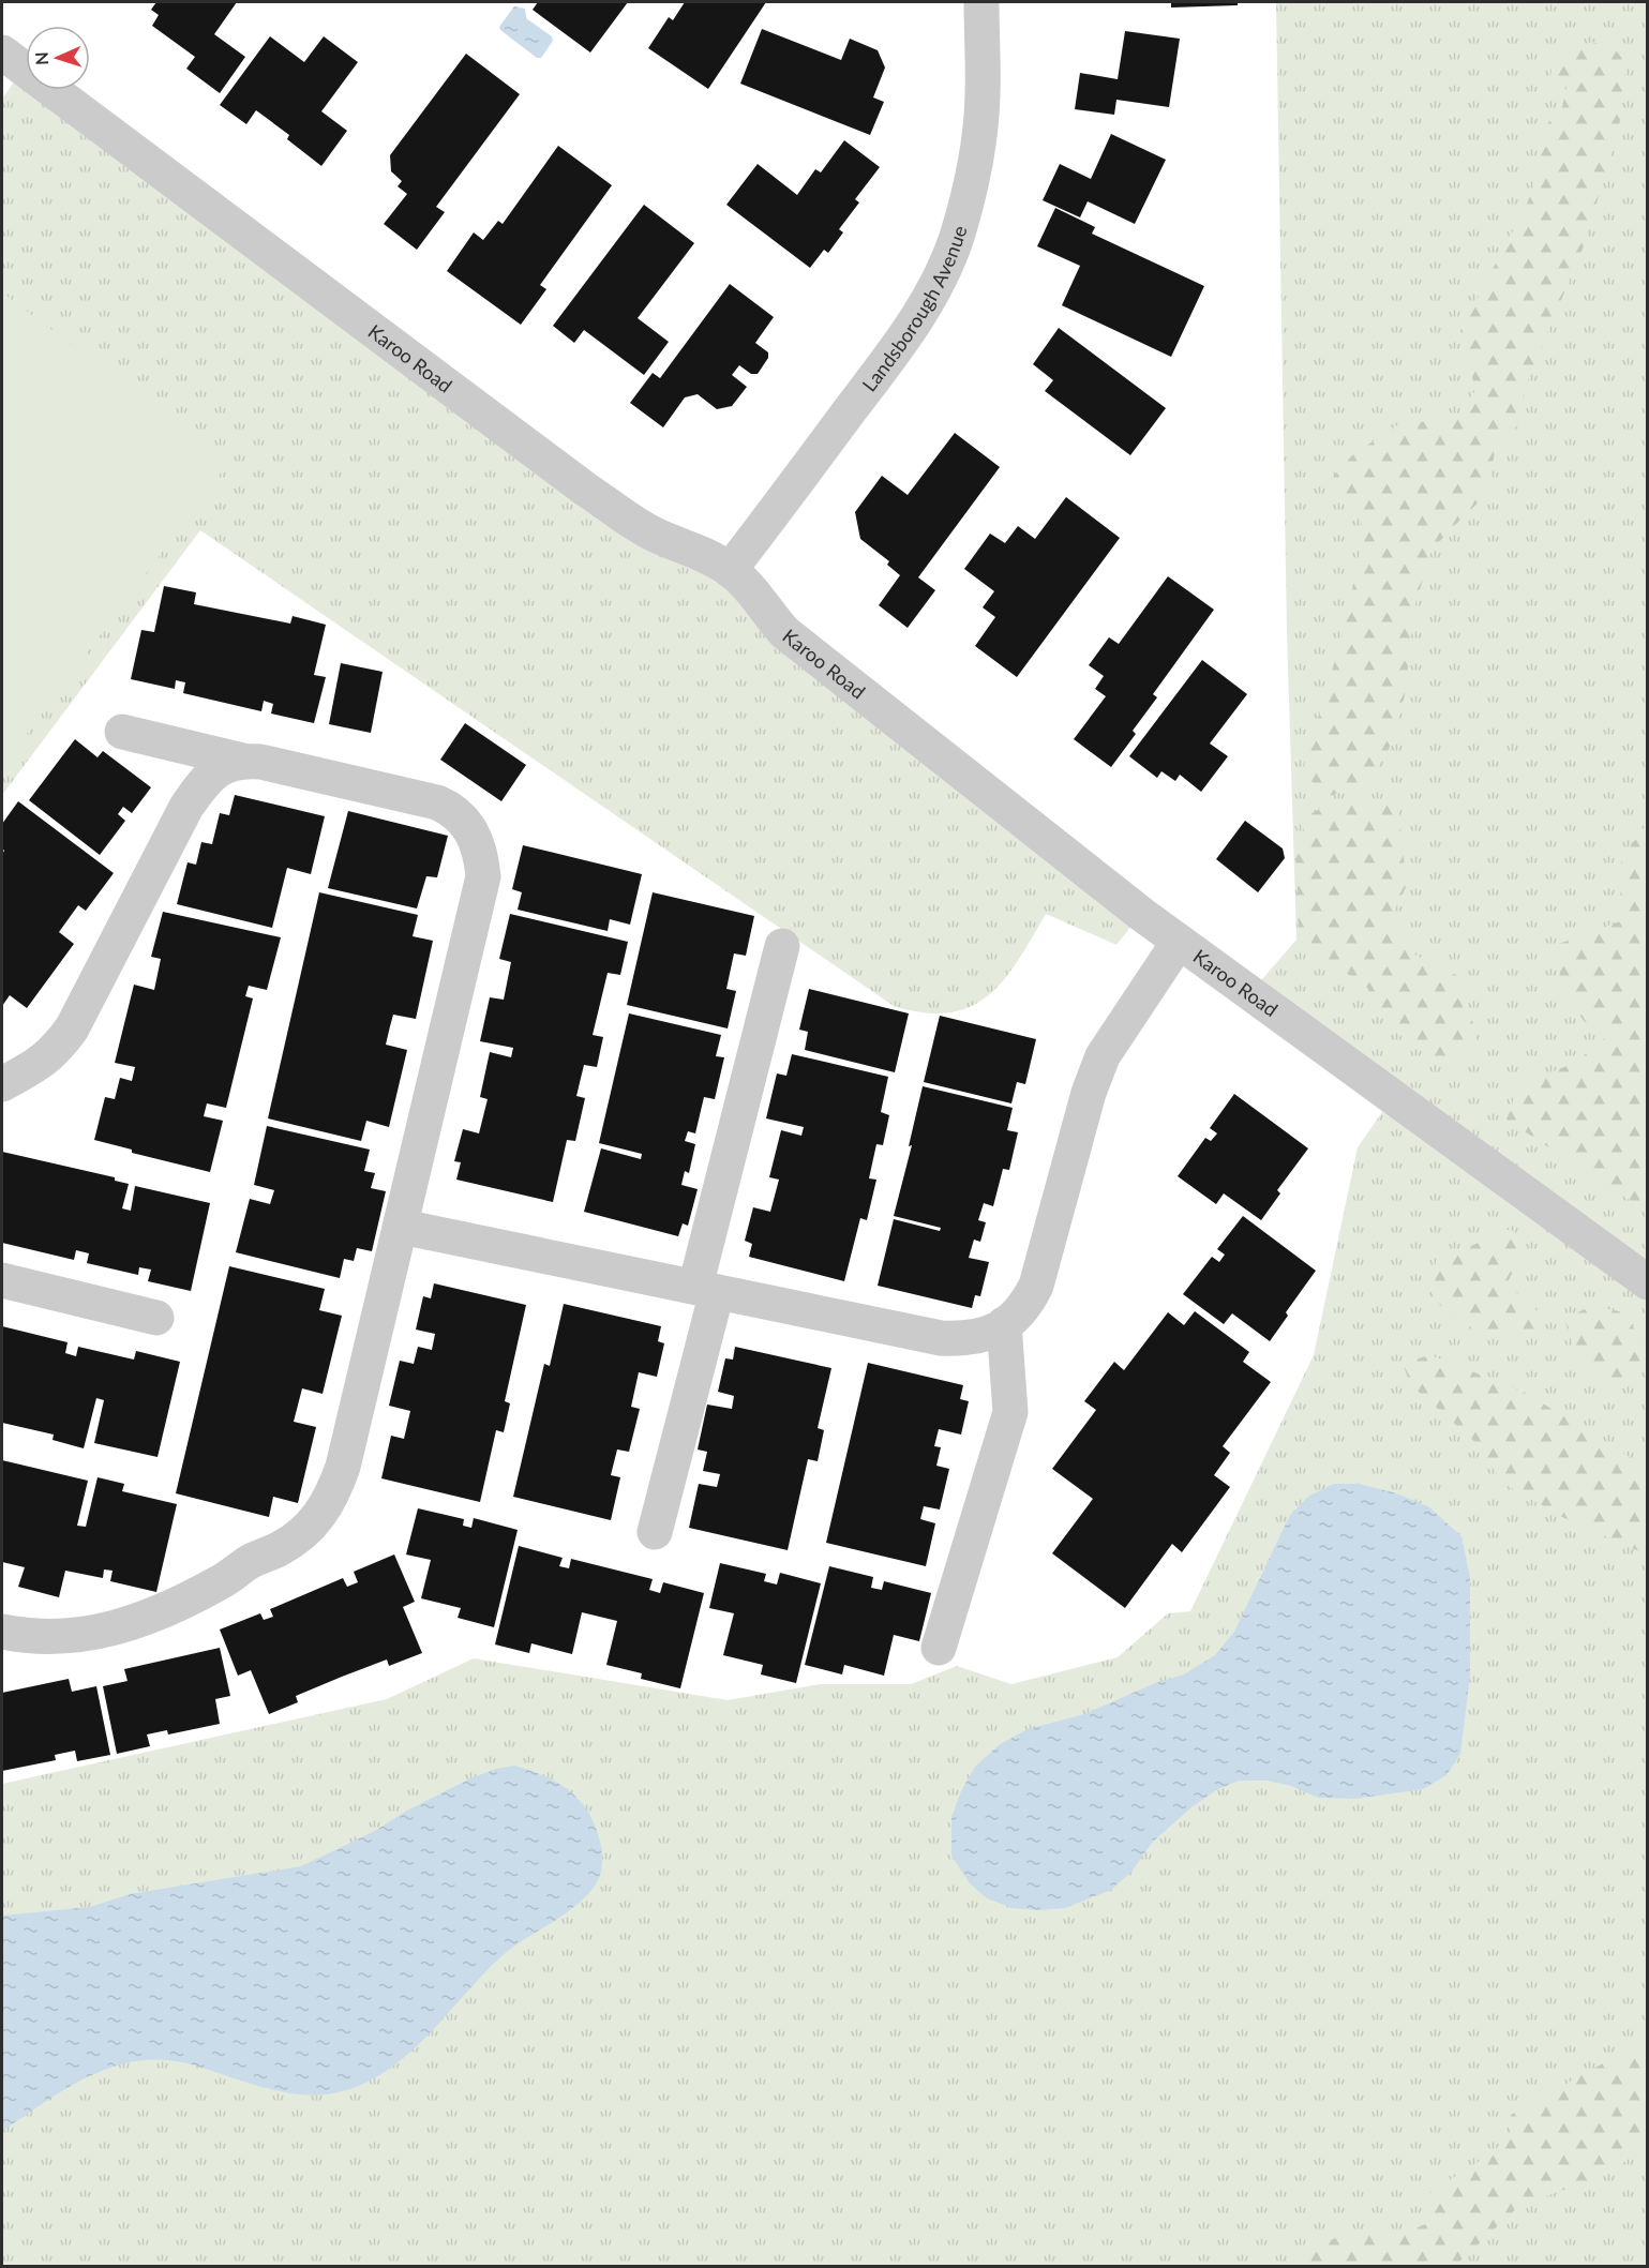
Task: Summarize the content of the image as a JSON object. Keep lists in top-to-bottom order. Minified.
{"streets":{"street":["Landsborough Avenue","Karoo Road"]},"crossings":[["Landsborough Avenue","Karoo Road"]],"north":"left"}
